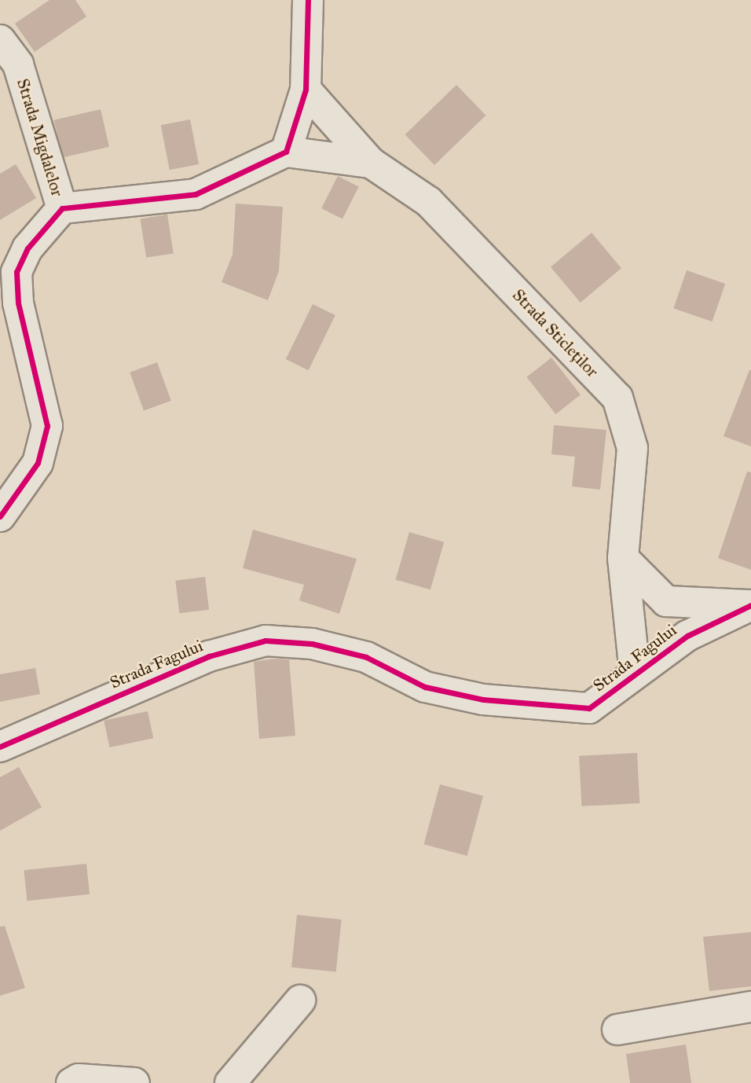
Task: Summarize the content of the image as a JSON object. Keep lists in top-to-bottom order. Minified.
{"streets":{"street":["Strada Migdalelor","Strada Sticleților","Strada Fagului"]},"crossings":[["Strada Sticleților","Strada Fagului"]]}
